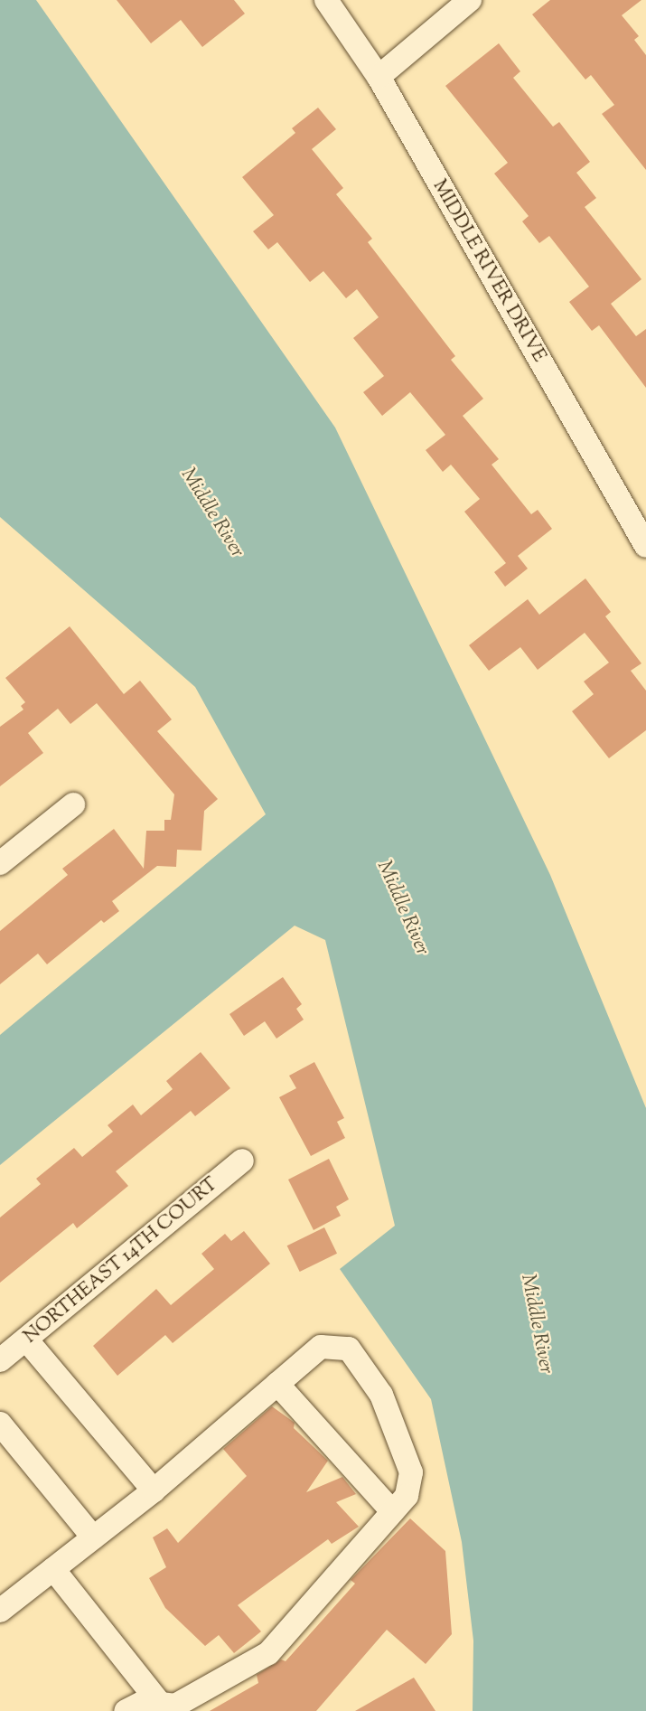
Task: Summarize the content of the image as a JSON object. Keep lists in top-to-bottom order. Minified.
{"streets":{"street":["MIDDLE RIVER DRIVE","NORTHEAST 14TH COURT"]},"water":["Middle River"]}
